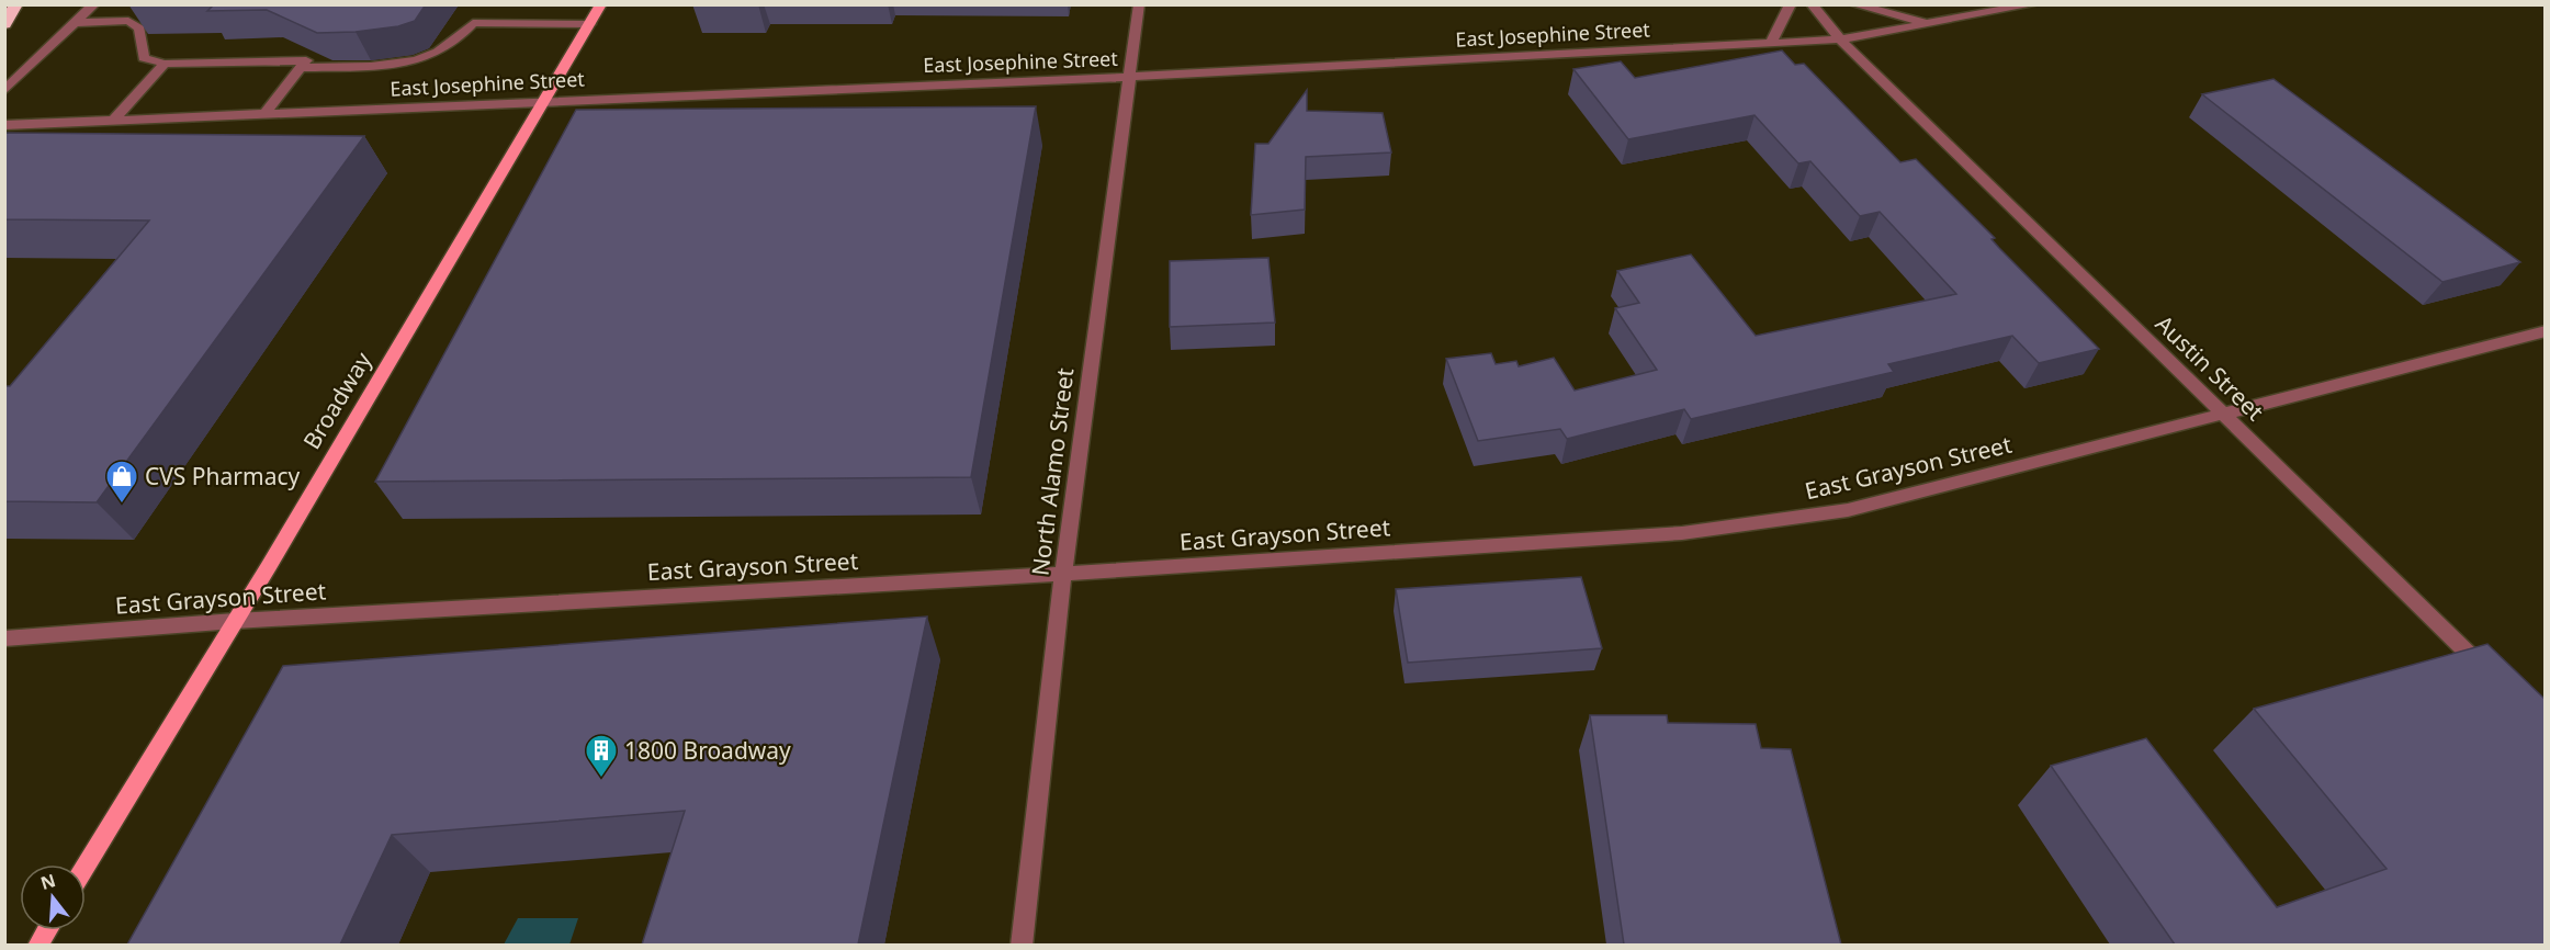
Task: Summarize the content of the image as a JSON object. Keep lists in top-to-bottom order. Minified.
{"streets":{"main road":["Broadway"],"street":["East Josephine Street","Austin Street","East Grayson Street","North Alamo Street"]},"crossings":[["East Josephine Street","Austin Street"],["East Josephine Street","Broadway"],["East Josephine Street","North Alamo Street"],["Austin Street","East Grayson Street"],["Broadway","East Grayson Street"],["East Grayson Street","North Alamo Street"]],"places":{"shop":["CVS Pharmacy"],"building":["1800 Broadway"]},"north":"top"}
